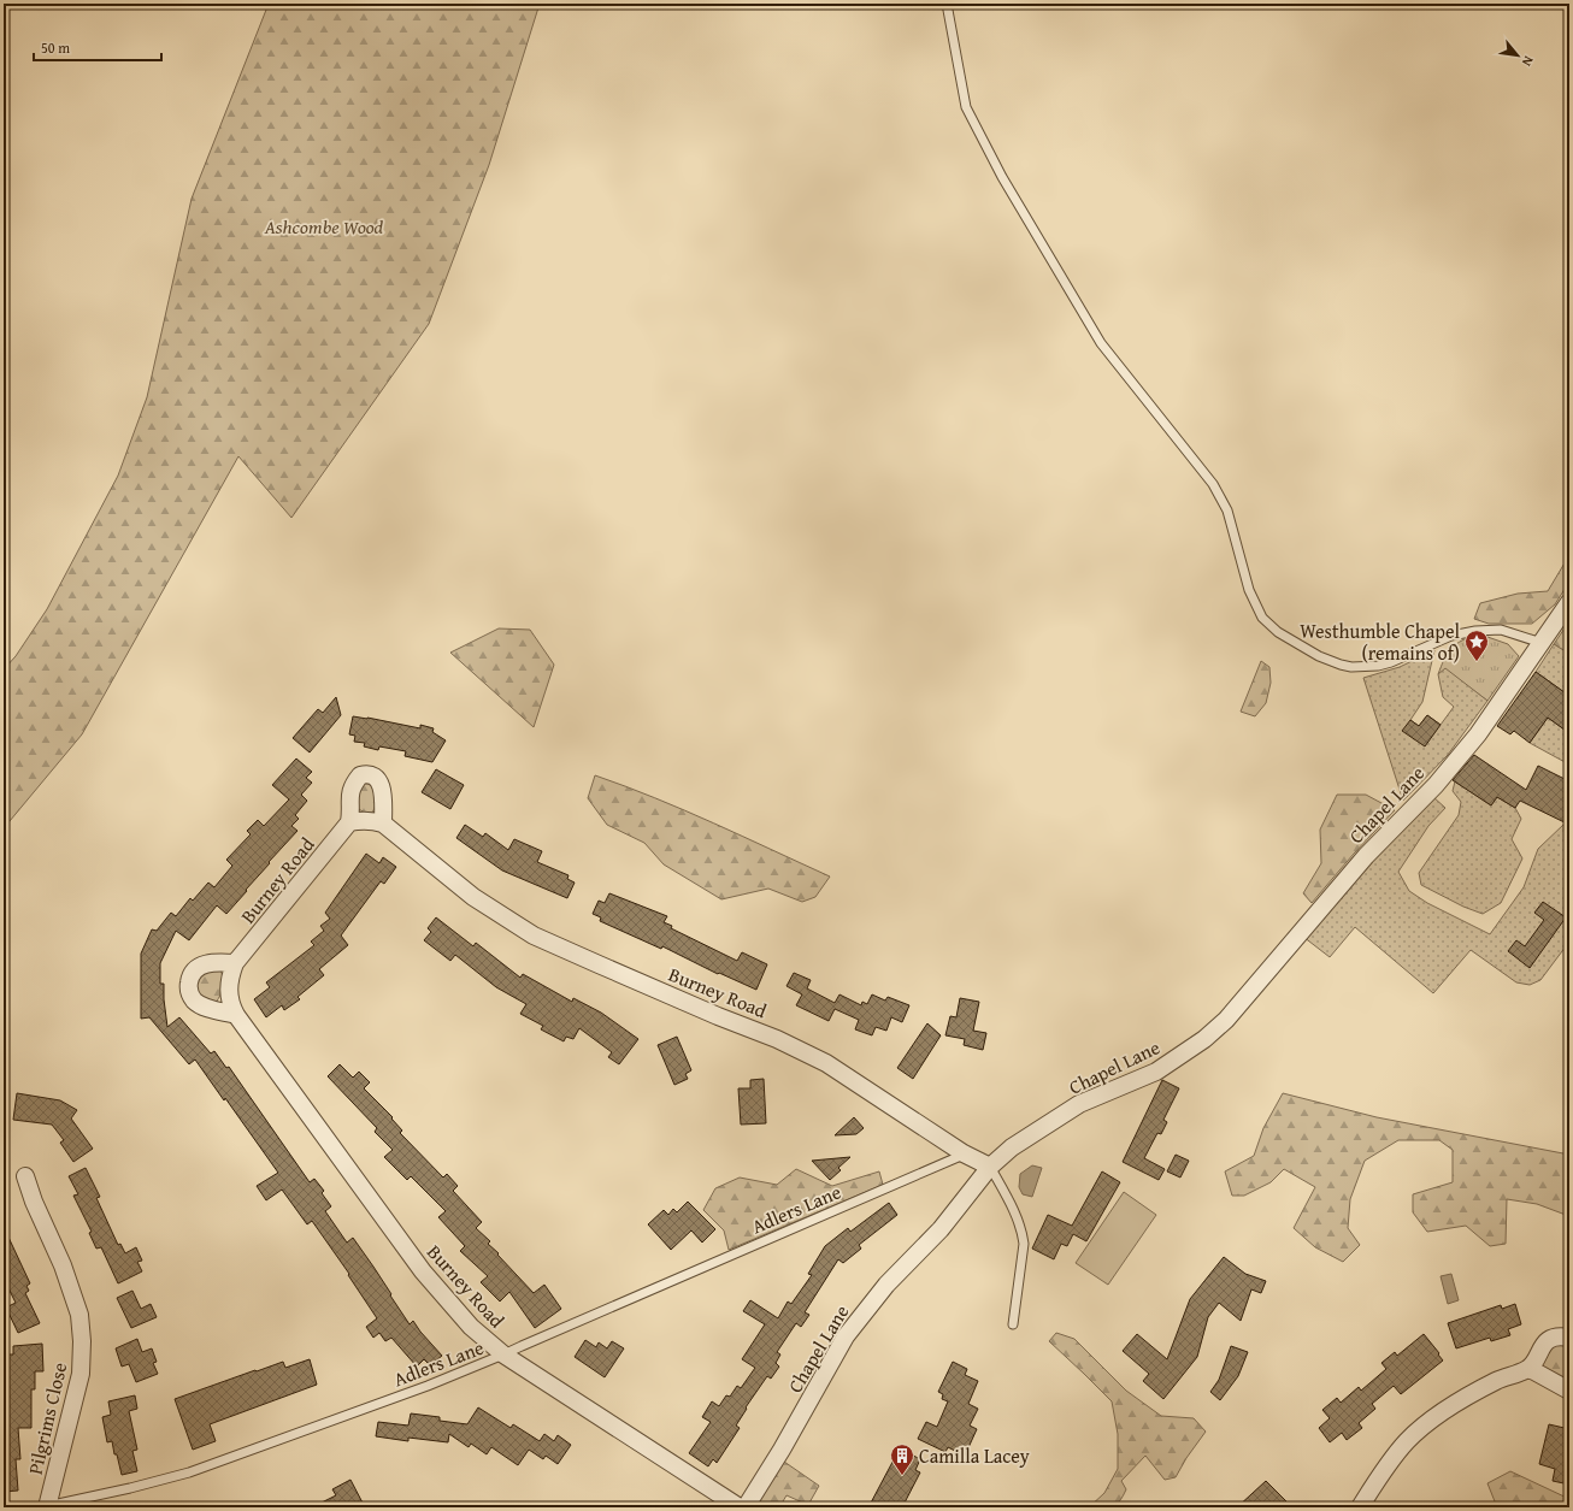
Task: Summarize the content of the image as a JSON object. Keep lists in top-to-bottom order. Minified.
{"streets":{"street":["Chapel Lane","Burney Road","Pilgrims Close"],"lane":["Adlers Lane"]},"crossings":[["Chapel Lane","Burney Road"],["Burney Road","Adlers Lane"],["Adlers Lane","Pilgrims Close"]],"parks":["Ashcombe Wood"],"places":{"place":["Westhumble Chapel (remains of)"],"building":["Camilla Lacey"]},"scale_bar":"50 m","north":"bottom right"}
